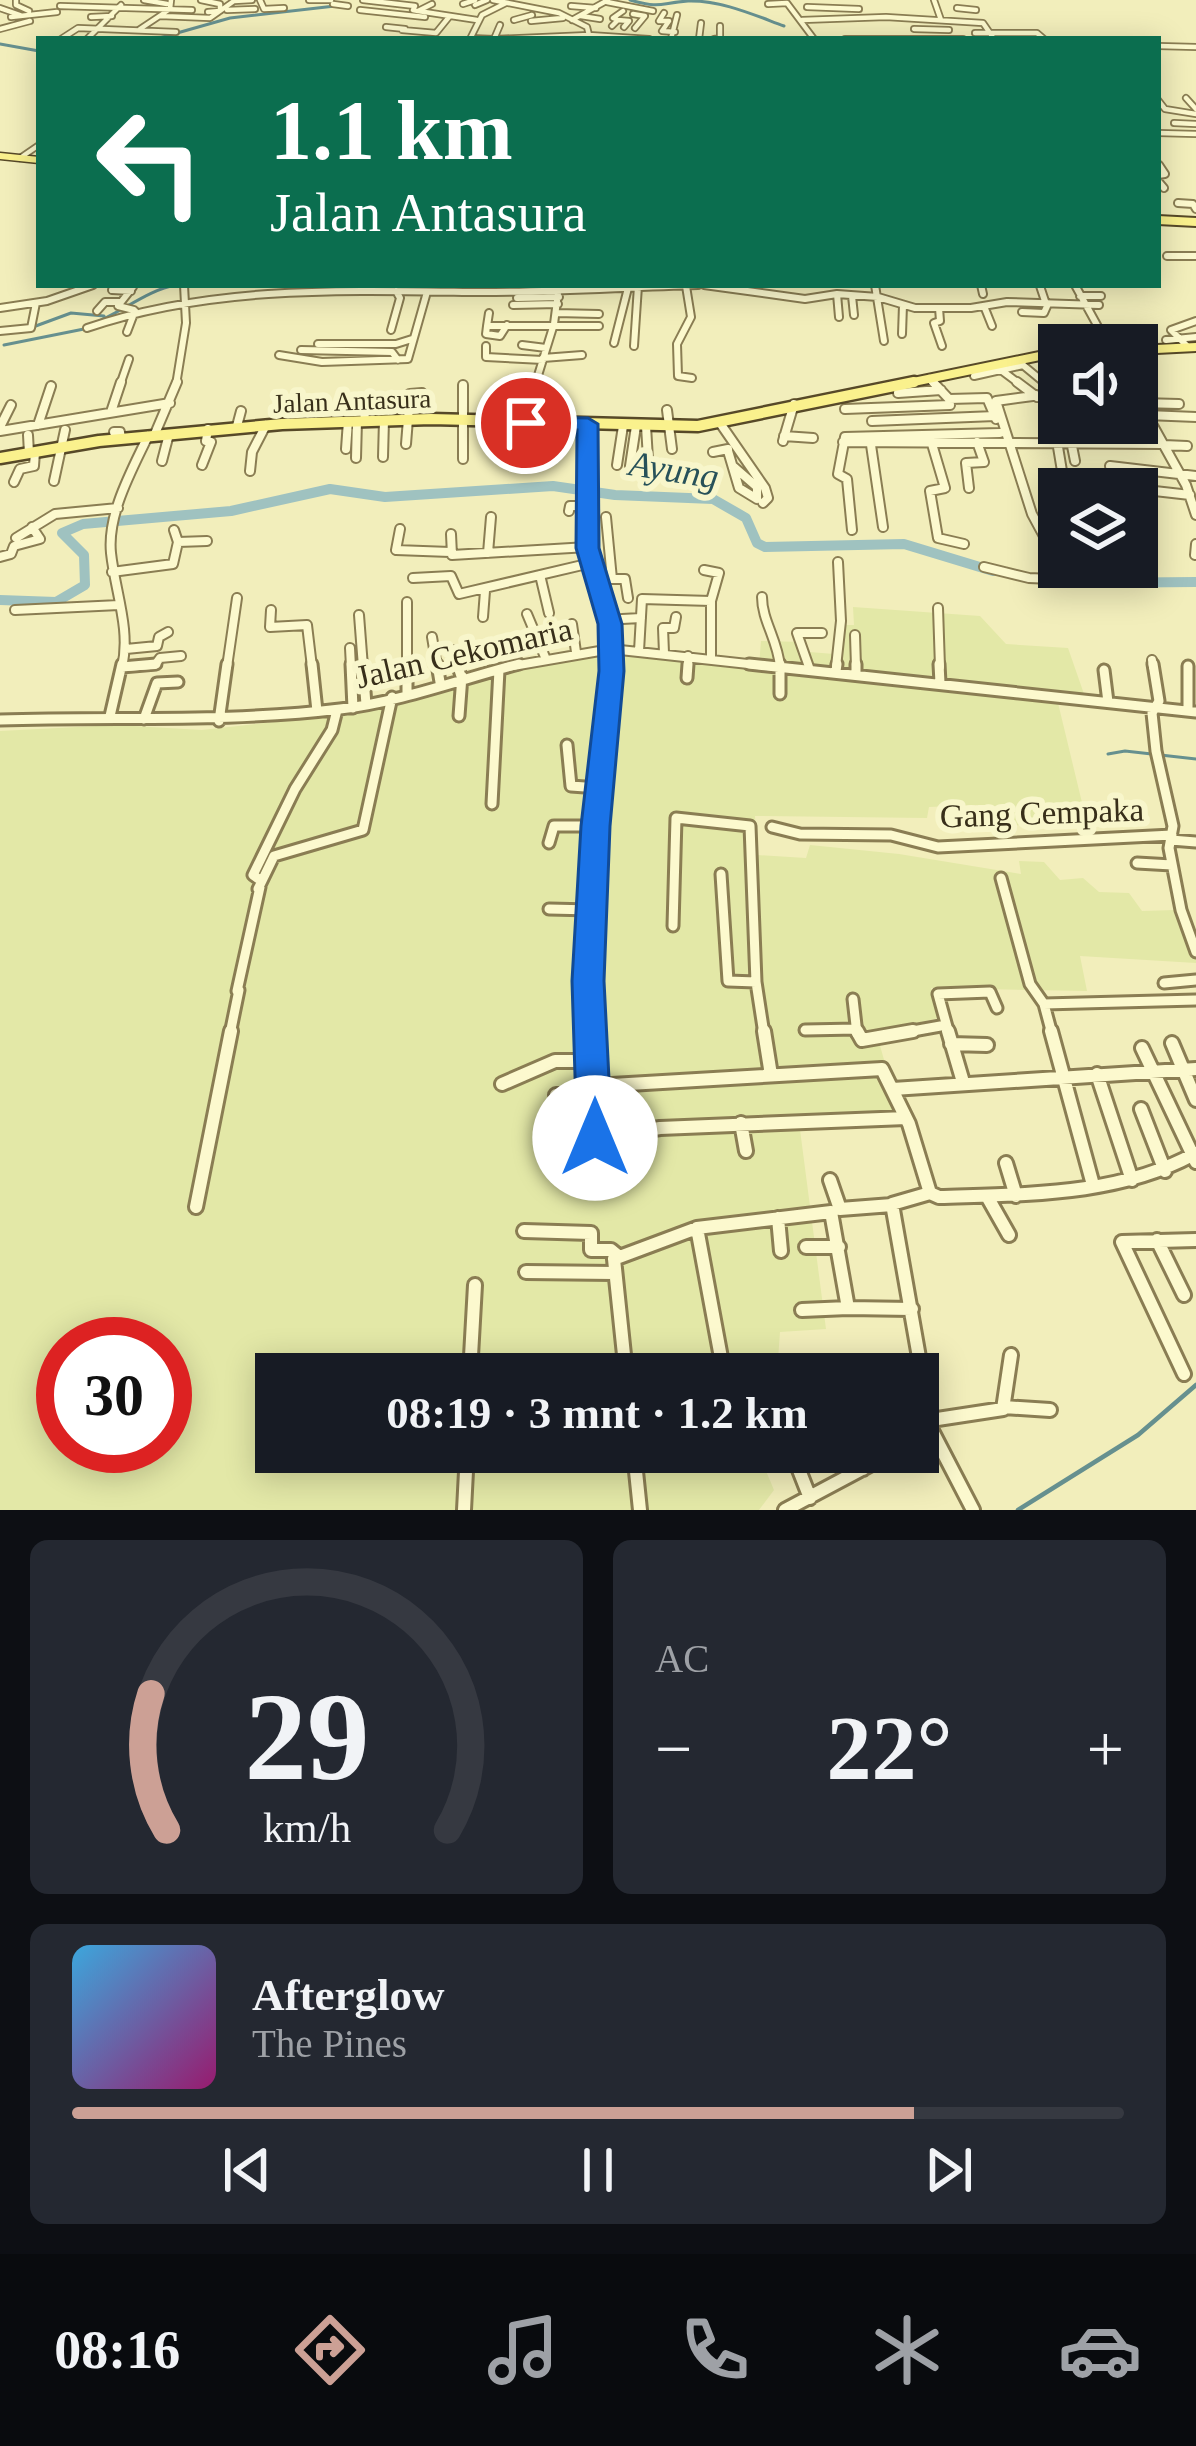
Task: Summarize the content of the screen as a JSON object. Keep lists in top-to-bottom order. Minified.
{"streets":{"main road":["Jalan Antasura"],"street":["Jalan Cekomaria","Gang Cempaka"]},"water":["Ayung"],"page":{"turn":["1.1 km","Jalan Antasura"],"limit":"30","trip":"08:19 · 3 mnt · 1.2 km","tile":"AC","heat":["−","22°","+"],"song":["Afterglow","The Pines"],"tabs":"08:16","gauge":["29","km/h"]}}
